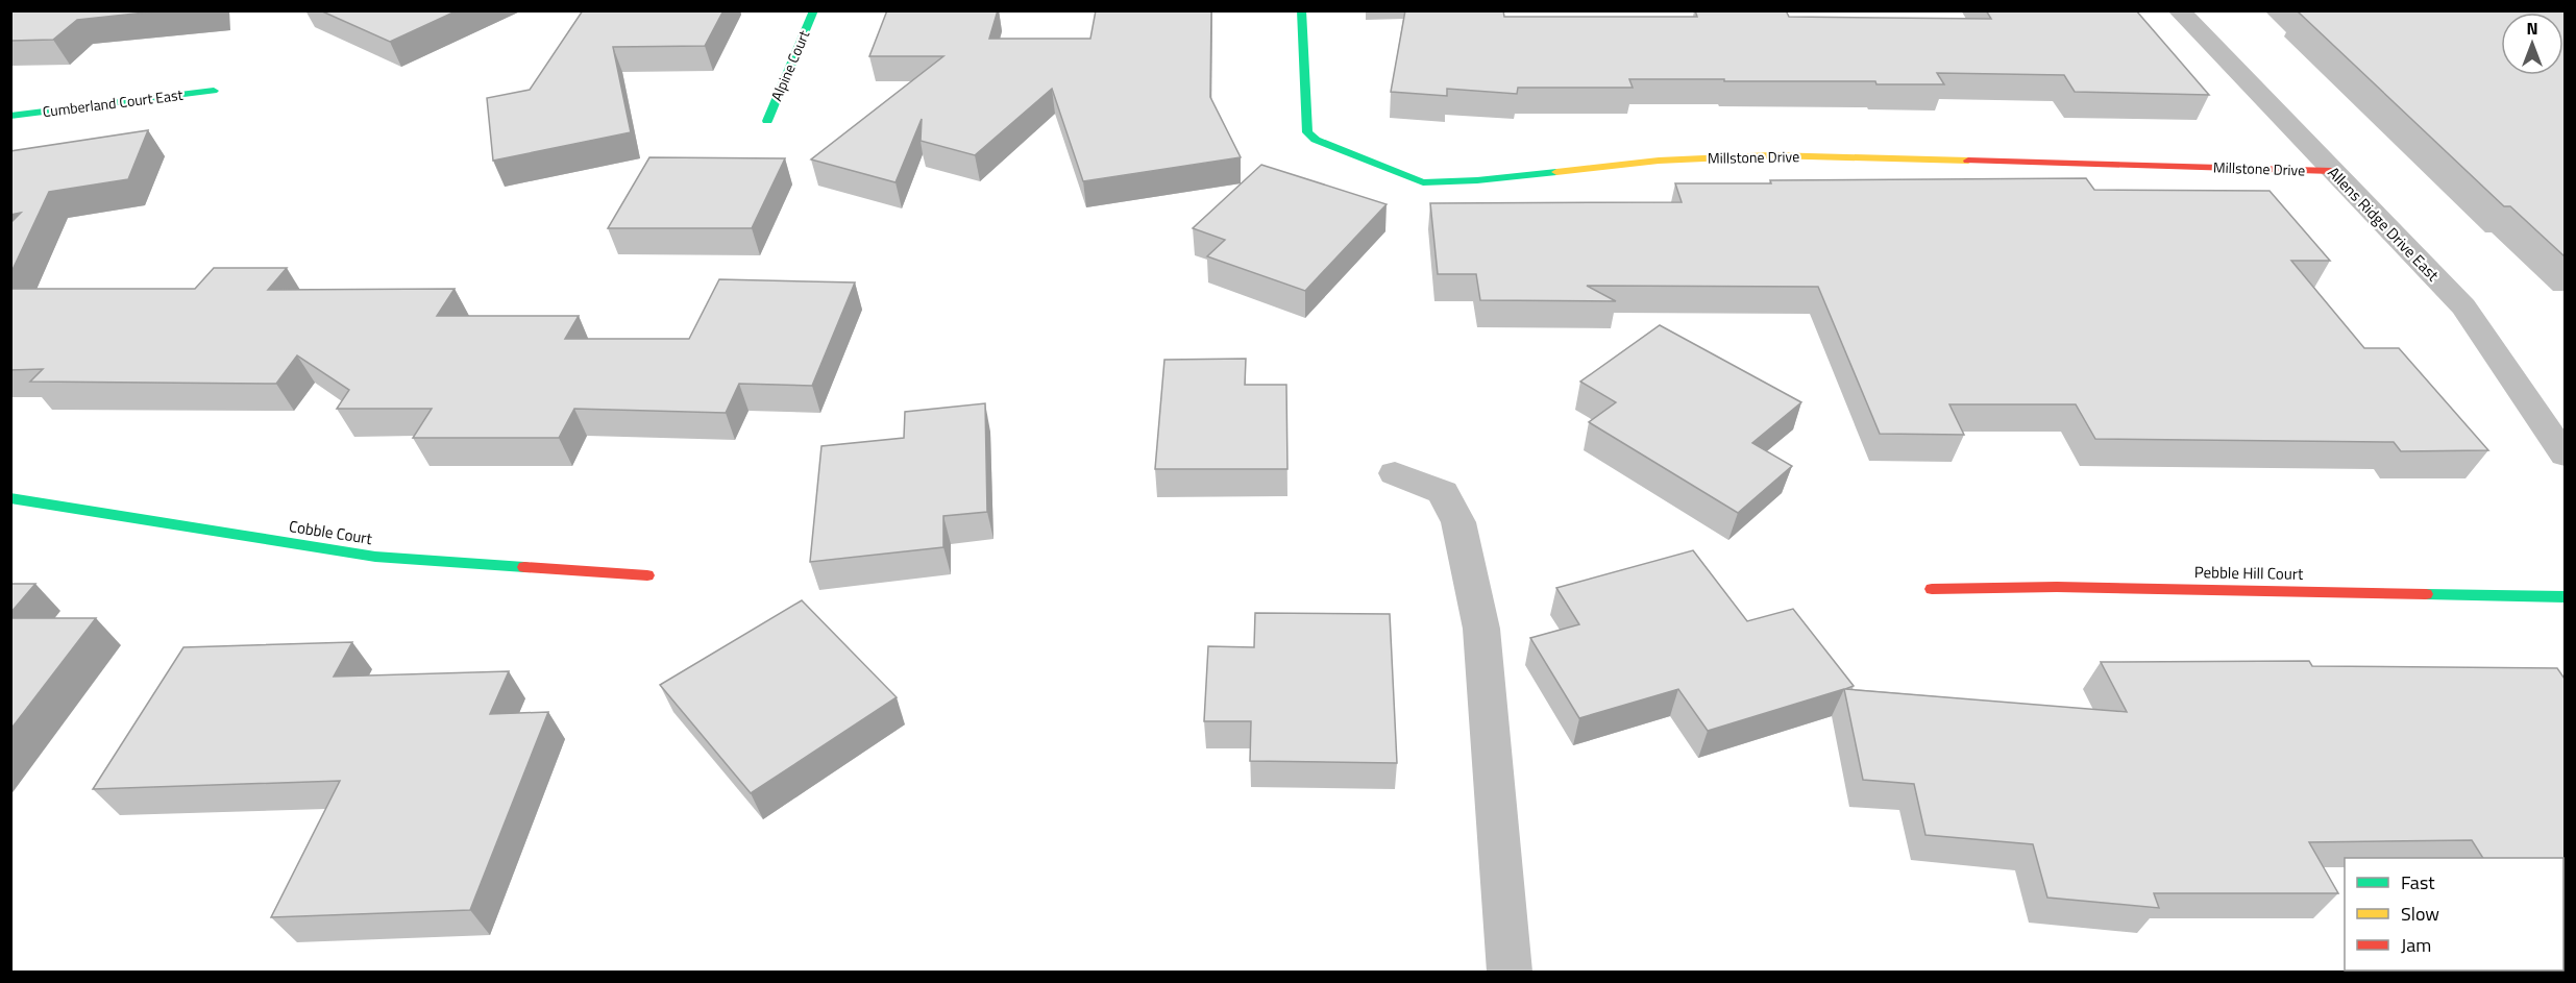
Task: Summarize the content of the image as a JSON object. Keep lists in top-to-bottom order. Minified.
{"streets":{"street":["Alpine Court","Cumberland Court East","Millstone Drive","Allens Ridge Drive East","Cobble Court","Pebble Hill Court"]},"crossings":[["Millstone Drive","Allens Ridge Drive East"]],"legend":["Fast","Slow","Jam"],"north":"top"}
